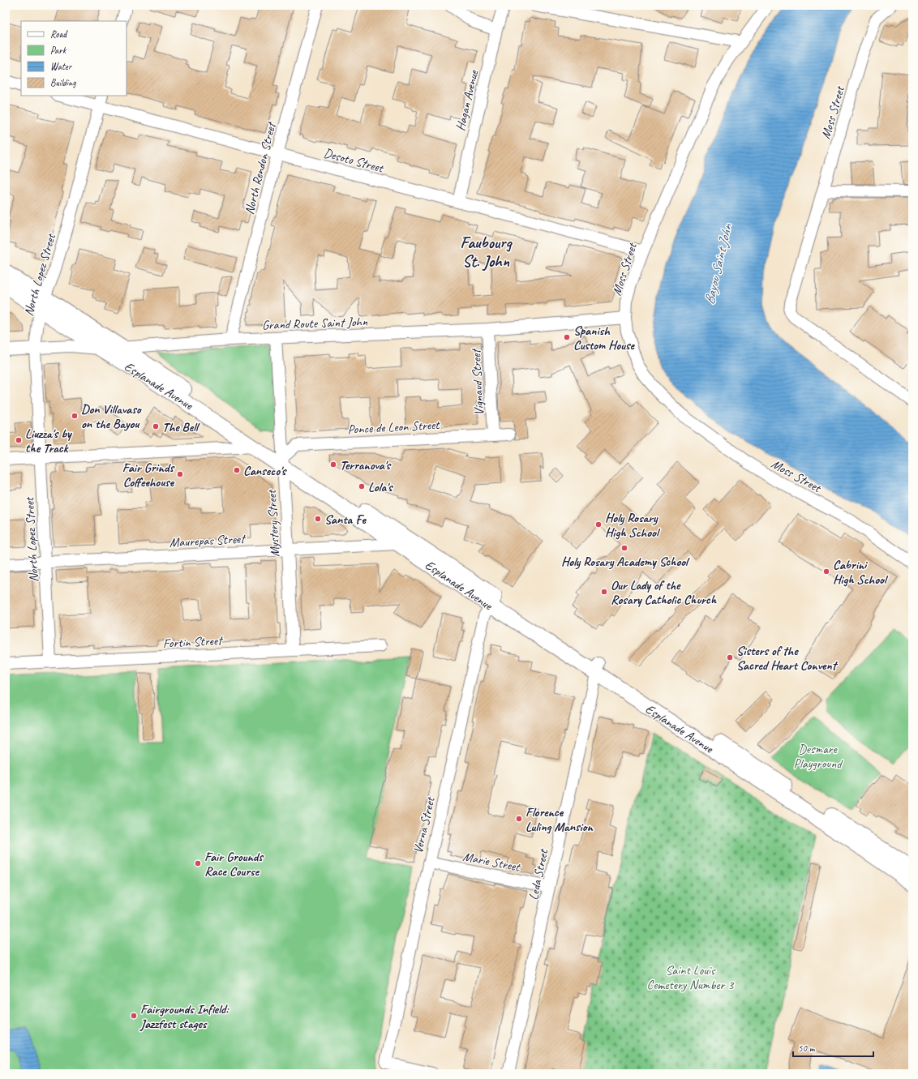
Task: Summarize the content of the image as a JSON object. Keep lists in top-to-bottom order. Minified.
{"streets":{"street":["Hagan Avenue","Moss Street","Desoto Street","North Rendon Street","North Lopez Street","Grand Route Saint John","Vignaud Street","Esplanade Avenue","Ponce de Leon Street","Mystery Street","Maurepas Street","Fortin Street","Verna Street","Marie Street","Leda Street"]},"crossings":[["Hagan Avenue","Desoto Street"],["Moss Street","Desoto Street"],["Moss Street","Grand Route Saint John"],["Desoto Street","North Rendon Street"],["Desoto Street","North Lopez Street"],["North Rendon Street","Grand Route Saint John"],["North Lopez Street","Grand Route Saint John"],["North Lopez Street","Esplanade Avenue"],["North Lopez Street","Maurepas Street"],["North Lopez Street","Fortin Street"],["Grand Route Saint John","Vignaud Street"],["Grand Route Saint John","Esplanade Avenue"],["Grand Route Saint John","Mystery Street"],["Vignaud Street","Ponce de Leon Street"],["Esplanade Avenue","Ponce de Leon Street"],["Esplanade Avenue","Mystery Street"],["Esplanade Avenue","Maurepas Street"],["Esplanade Avenue","Verna Street"],["Esplanade Avenue","Leda Street"],["Ponce de Leon Street","Mystery Street"],["Mystery Street","Maurepas Street"],["Mystery Street","Fortin Street"],["Verna Street","Marie Street"],["Marie Street","Leda Street"]],"districts":["Faubourg St. John"],"water":["Bayou Saint John"],"parks":["Desmare Playground","Saint Louis Cemetery Number 3"],"places":["Spanish Custom House","Don Villavaso on the Bayou","The Bell","Liuzza's by the Track","Terranova's","Canseco's","Fair Grinds Coffeehouse","Lola's","Santa Fe","Holy Rosary High School","Holy Rosary Academy School","Cabrini High School","Our Lady of the Rosary Catholic Church","Sisters of the Sacred Heart Convent","Florence Luling Mansion","Fair Grounds Race Course","Fairgrounds Infield: Jazzfest stages"],"legend":["Road","Park","Water","Building"],"scale_bar":"50 m"}
